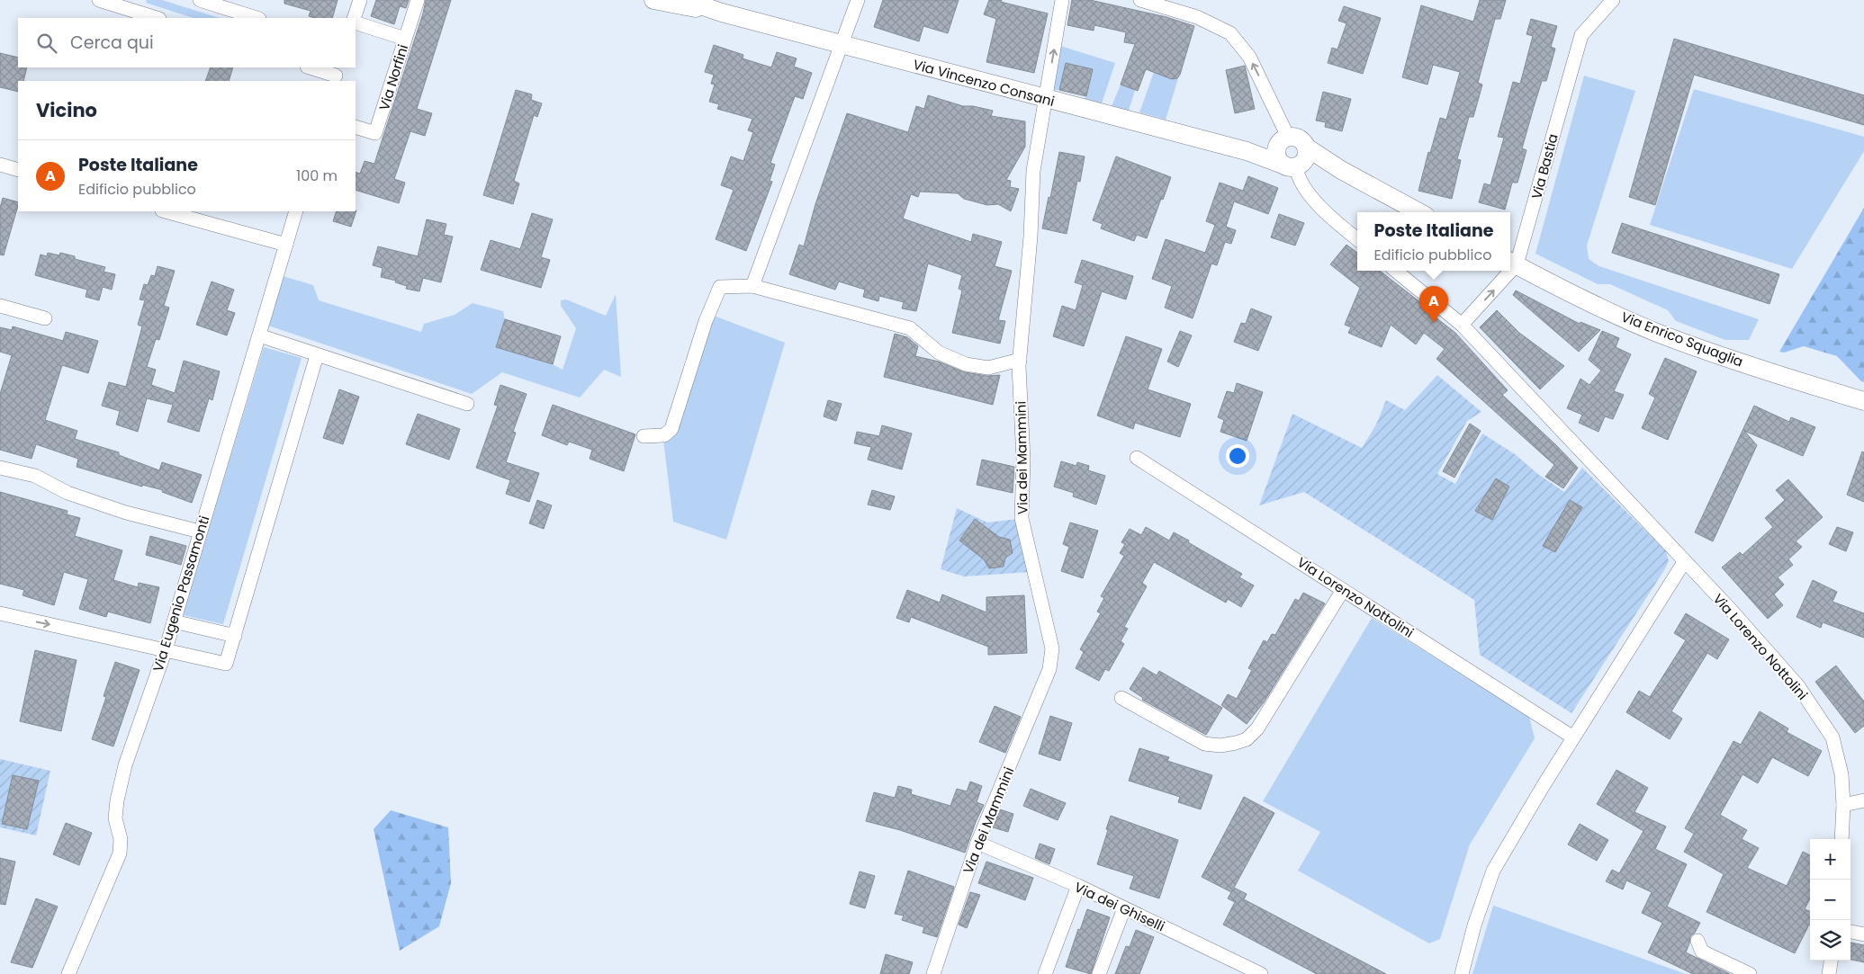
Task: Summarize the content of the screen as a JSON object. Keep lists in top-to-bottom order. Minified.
{"streets":{"street":["Via Norfini","Via Vincenzo Consani","Via Bastia","Via Enrico Squaglia","Via dei Mammini","Via Eugenio Passamonti","Via Lorenzo Nottolini","Via dei Ghiselli"]},"crossings":[["Via Vincenzo Consani","Via dei Mammini"],["Via Bastia","Via Enrico Squaglia"],["Via Bastia","Via Lorenzo Nottolini"],["Via dei Mammini","Via dei Ghiselli"]],"page":{"search":"Cerca qui","heading":"Vicino","list":[{"mark":"A","name":"Poste Italiane","note":"Edificio pubblico","value":"100 m"}],"popup":["Poste Italiane","Edificio pubblico"],"pins":"A","map_buttons":["+","−"]}}
